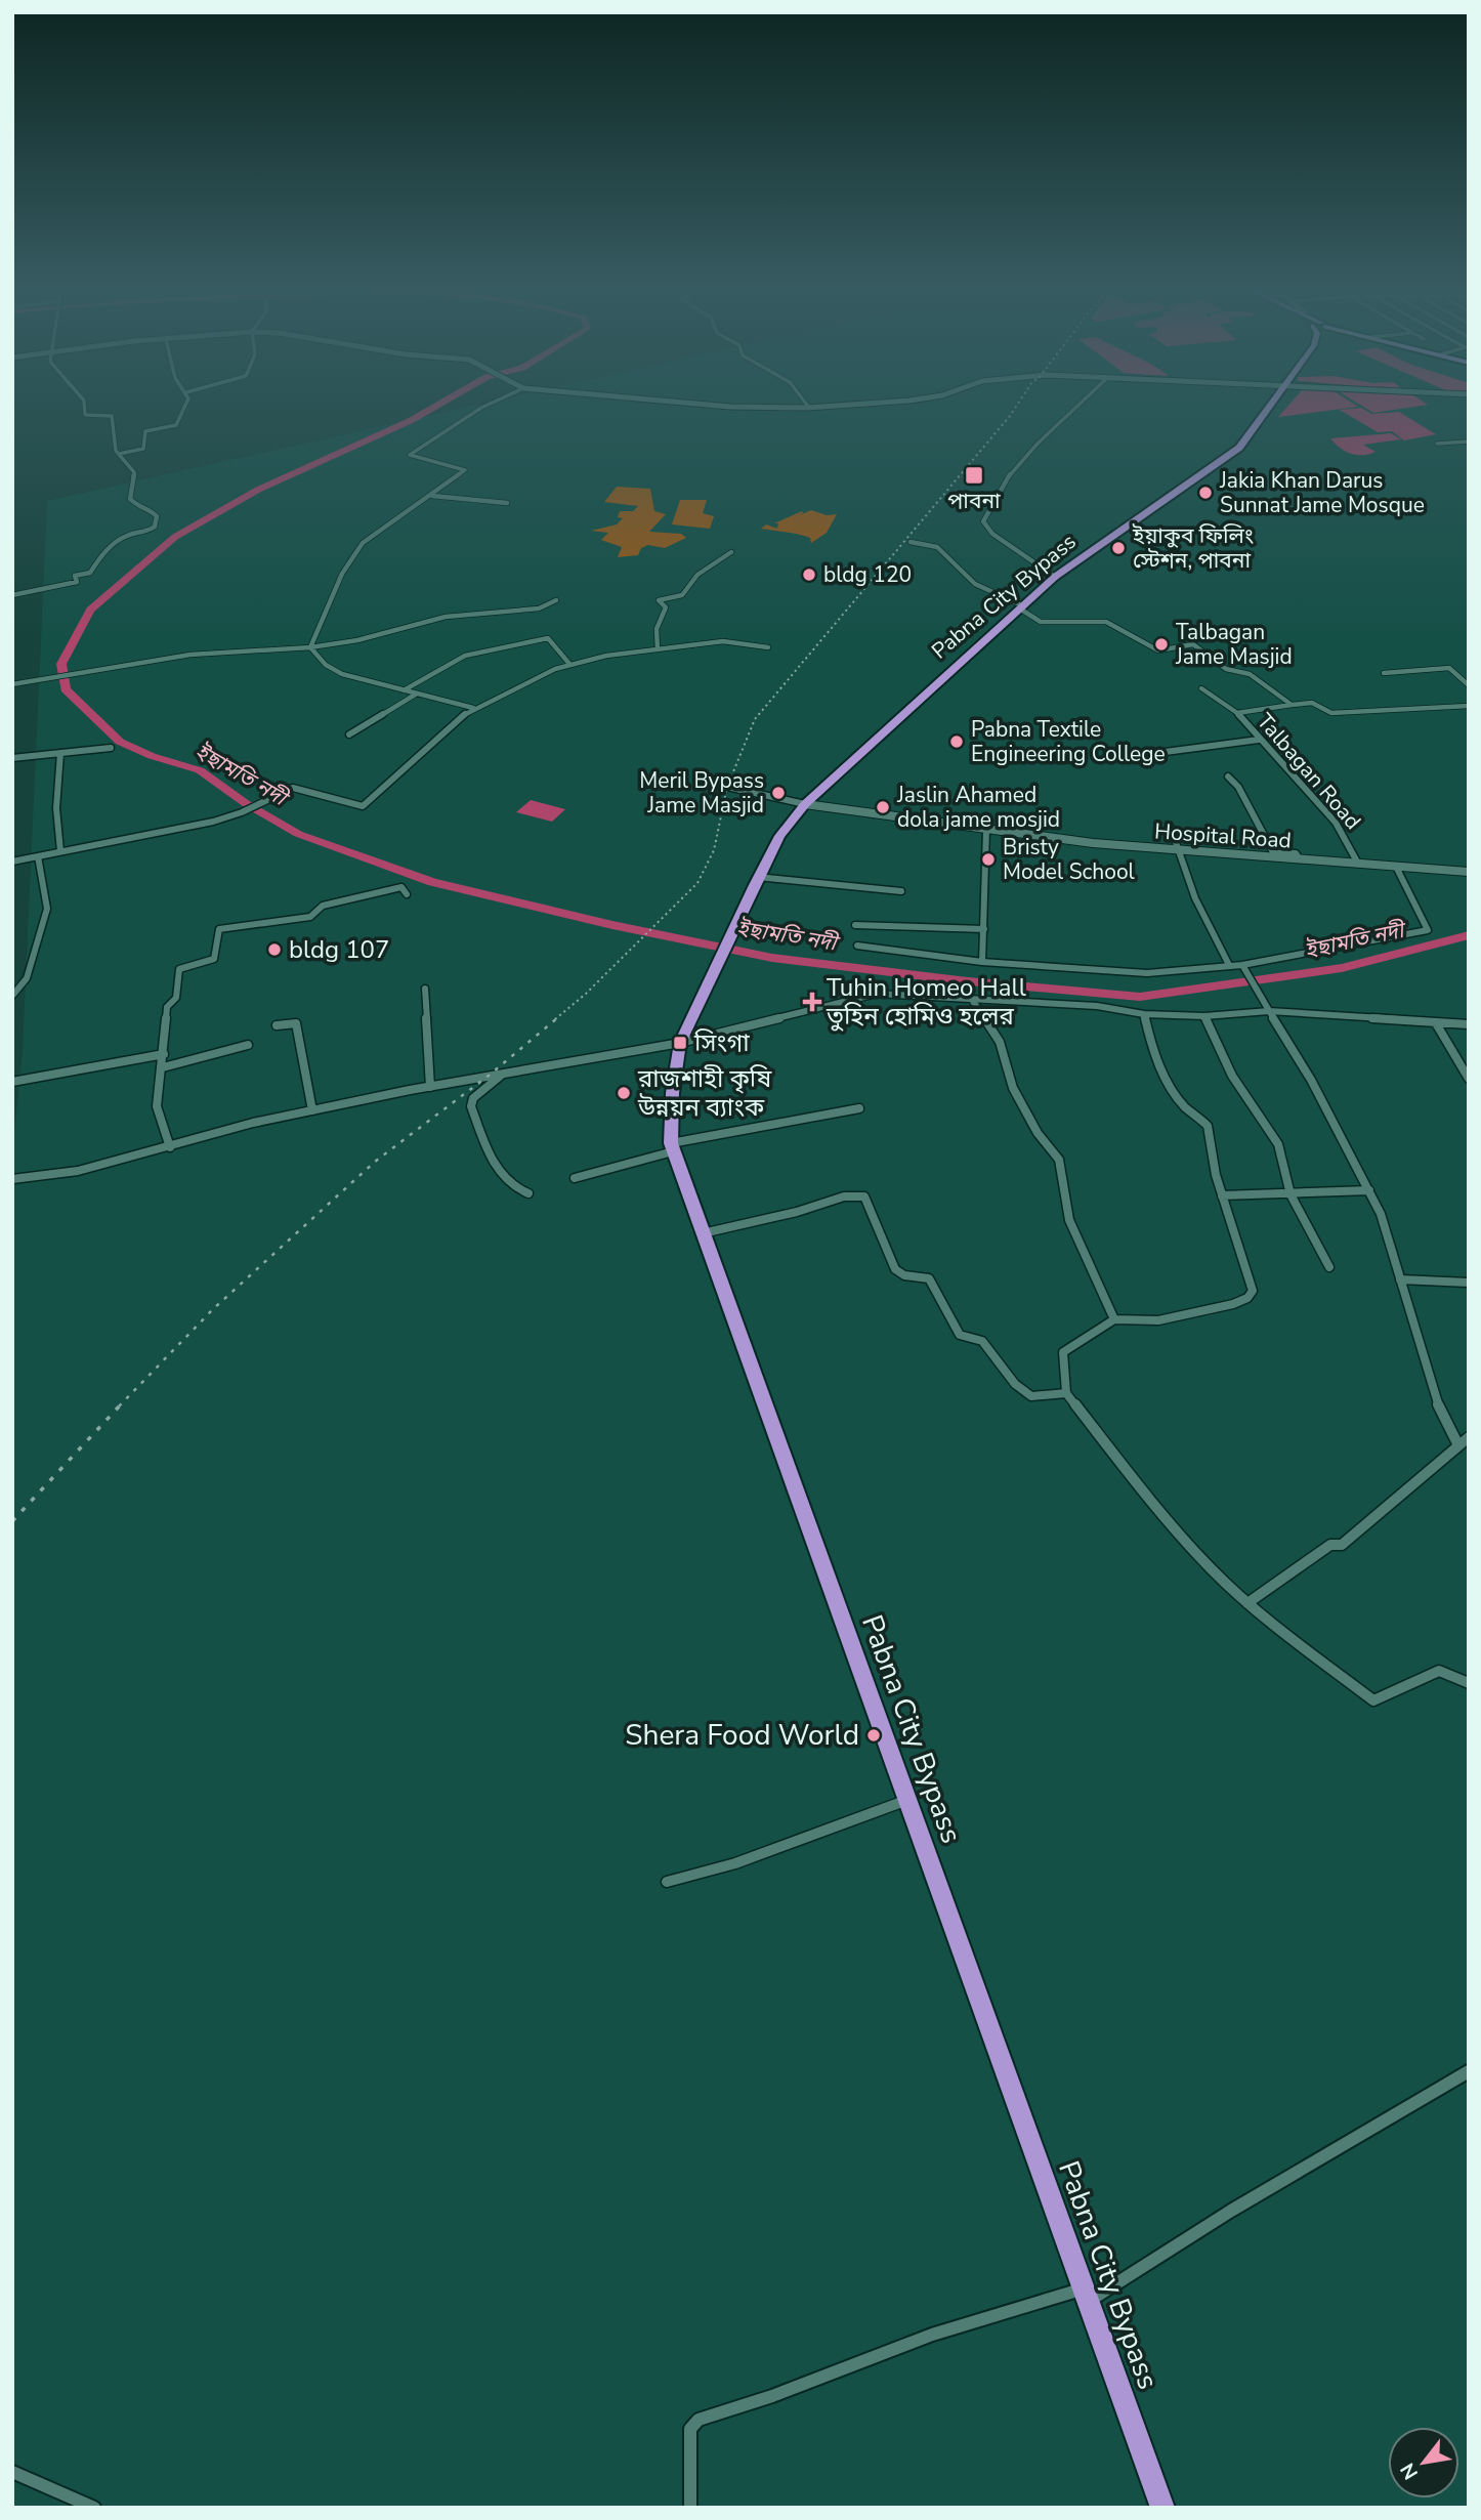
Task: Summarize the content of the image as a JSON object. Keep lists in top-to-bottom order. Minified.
{"streets":{"highway":["Pabna City Bypass"],"main road":["Hospital Road"],"street":["Talbagan Road"]},"crossings":[["Pabna City Bypass","Talbagan Road"],["Pabna City Bypass","Hospital Road"],["Talbagan Road","Hospital Road"]],"water":["ইছামতি নদী"],"places":{"transit":["পাবনা","সিংগা"],"other":["Jakia Khan Darus Sunnat Jame Mosque","ইয়াকুব ফিলিং স্টেশন, পাবনা","bldg 120","Talbagan Jame Masjid","Pabna Textile Engineering College","Meril Bypass Jame Masjid","Jaslin Ahamed dola jame mosjid","Bristy Model School","bldg 107","রাজশাহী কৃষি উন্নয়ন ব্যাংক","Shera Food World"],"health":["Tuhin Homeo Hall তুহিন হোমিও হলের"]},"north":"bottom left"}
